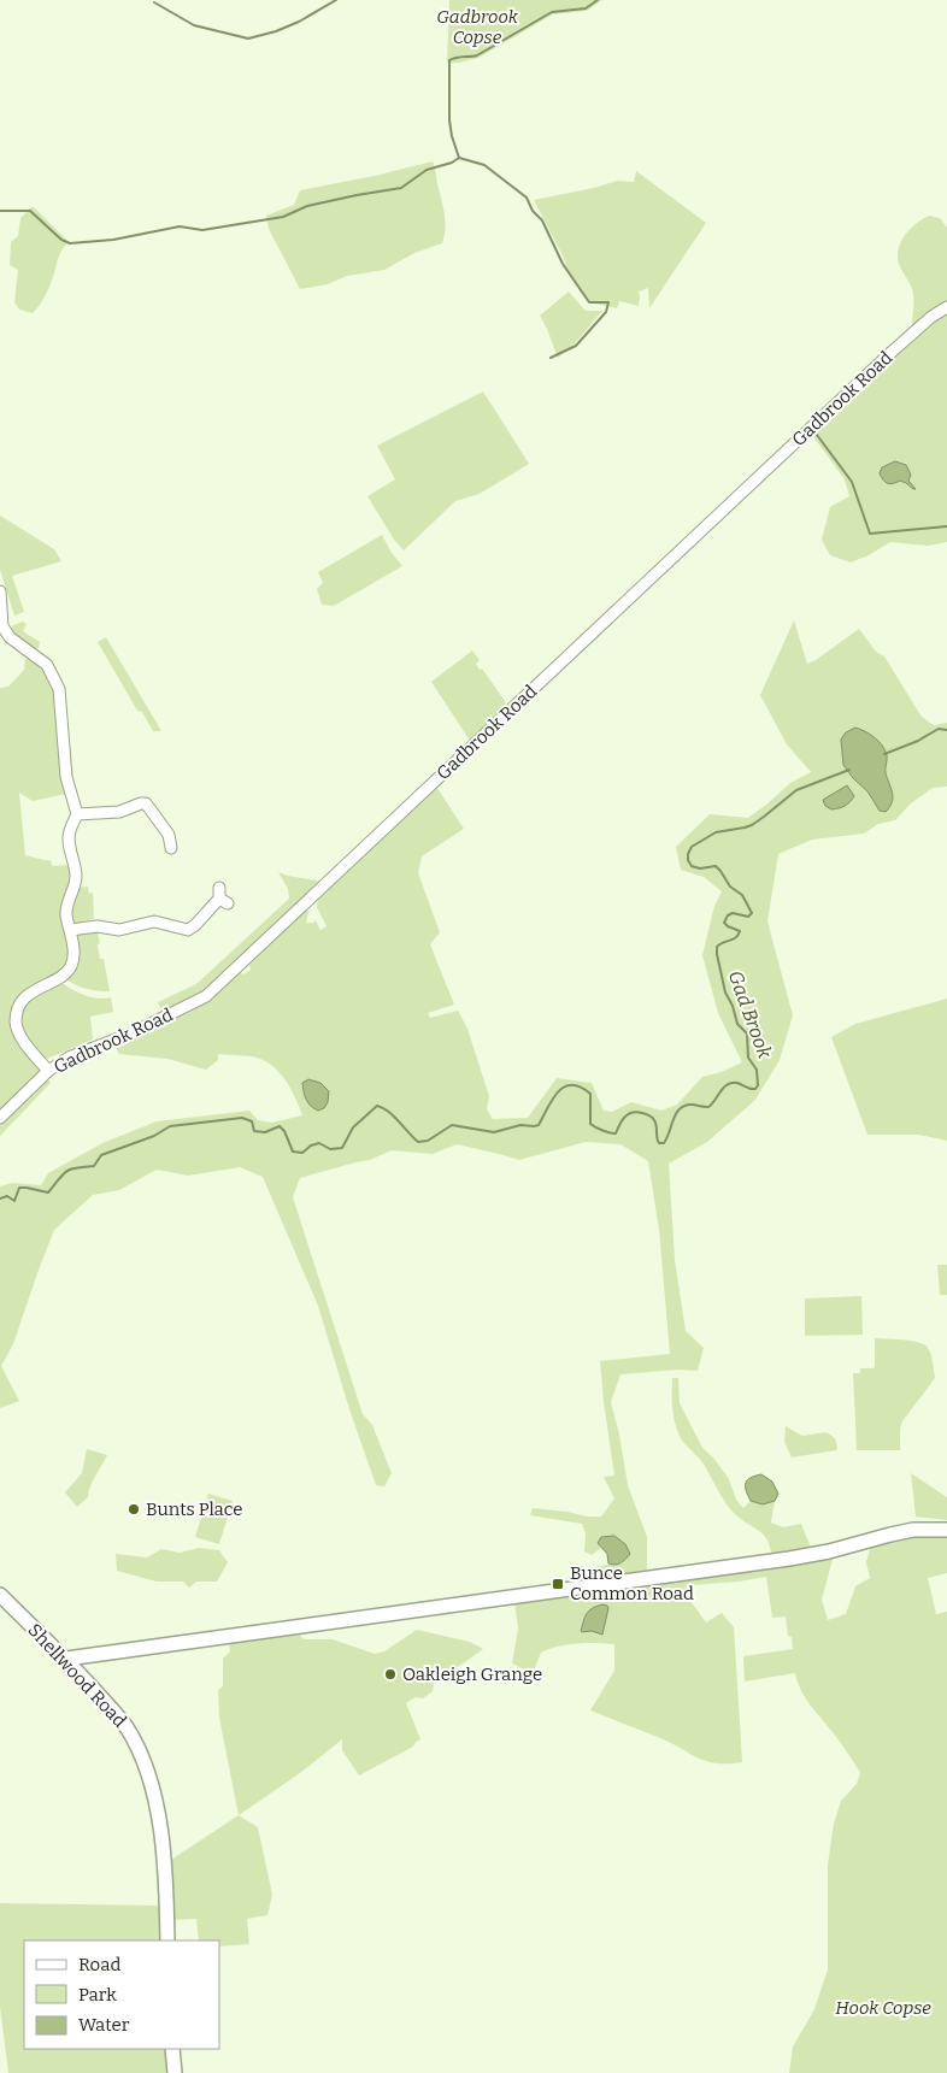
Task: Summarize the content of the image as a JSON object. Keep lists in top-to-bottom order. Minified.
{"streets":{"street":["Gadbrook Road","Shellwood Road"]},"water":["Gad Brook"],"parks":["Gadbrook Copse","Hook Copse"],"places":{"other":["Bunts Place","Oakleigh Grange"],"transit":["Bunce Common Road"]},"legend":["Road","Park","Water"]}
